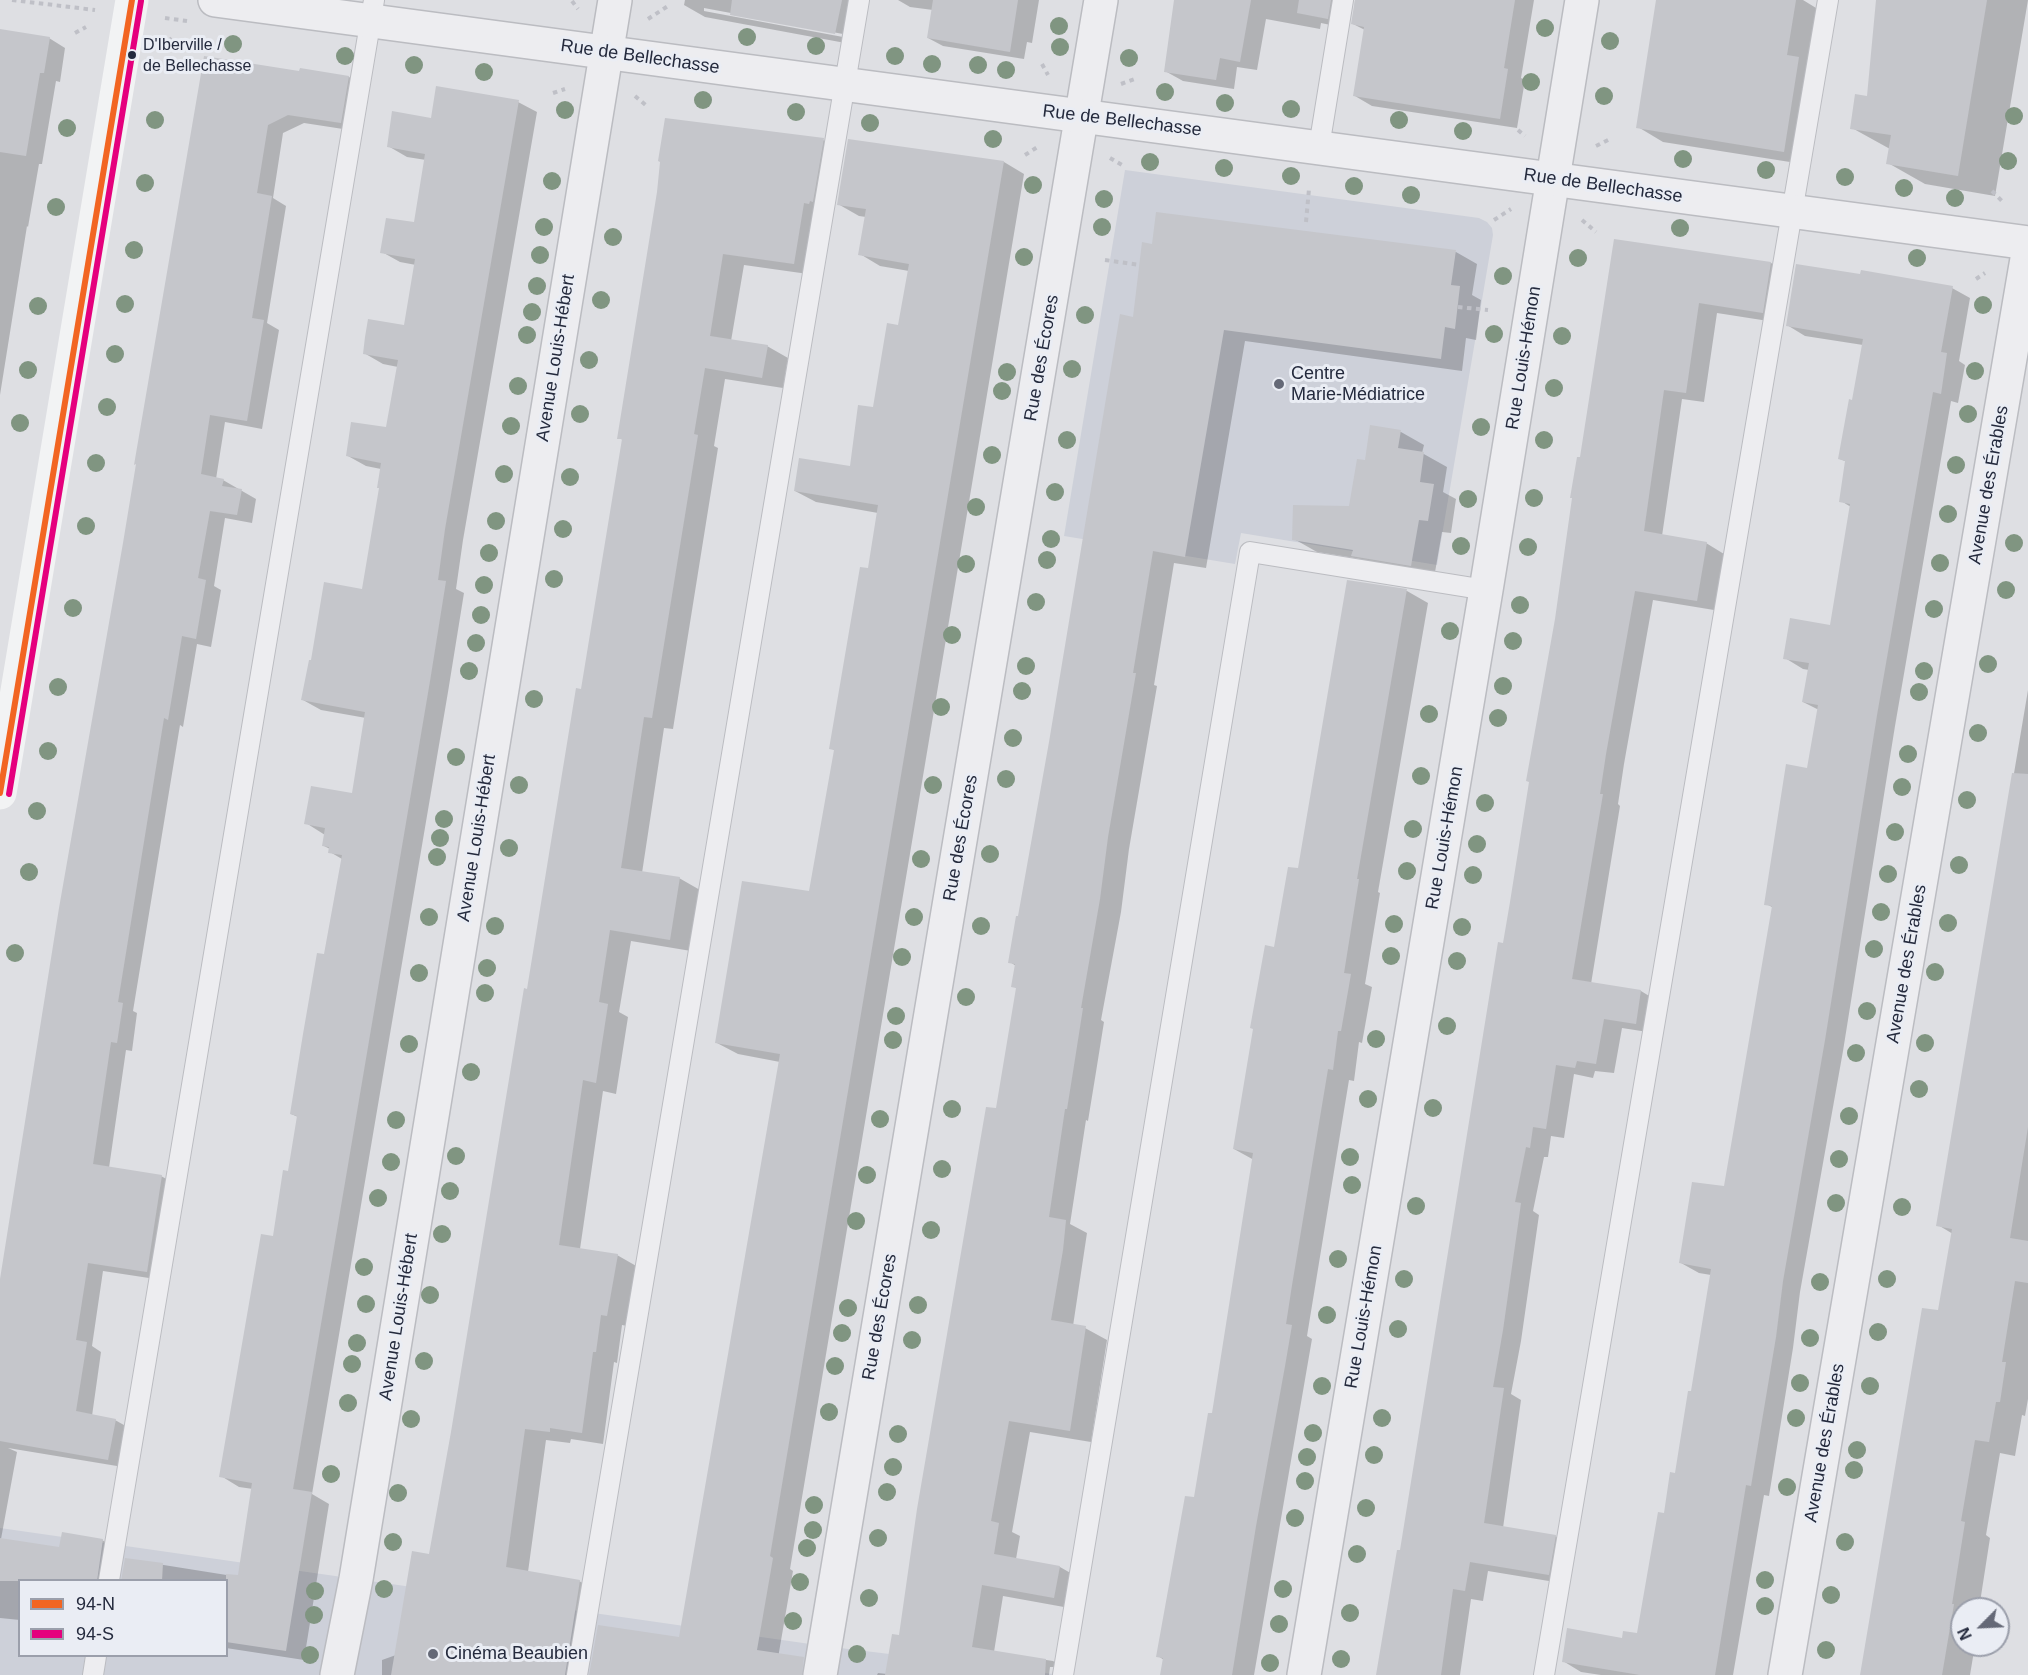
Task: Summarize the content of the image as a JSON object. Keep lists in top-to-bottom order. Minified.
{"streets":{"street":["Rue de Bellechasse","Avenue Louis-Hébert","Rue des Écores","Rue Louis-Hémon","Avenue des Érables"]},"crossings":[["Rue de Bellechasse","Avenue Louis-Hébert"],["Rue de Bellechasse","Rue des Écores"],["Rue de Bellechasse","Rue Louis-Hémon"]],"places":["D'Iberville / de Bellechasse","Centre Marie-Médiatrice","Cinéma Beaubien"],"lines":["transit line 94-N","transit line 94-S"],"legend":["94-N","94-S"],"north":"bottom left"}
